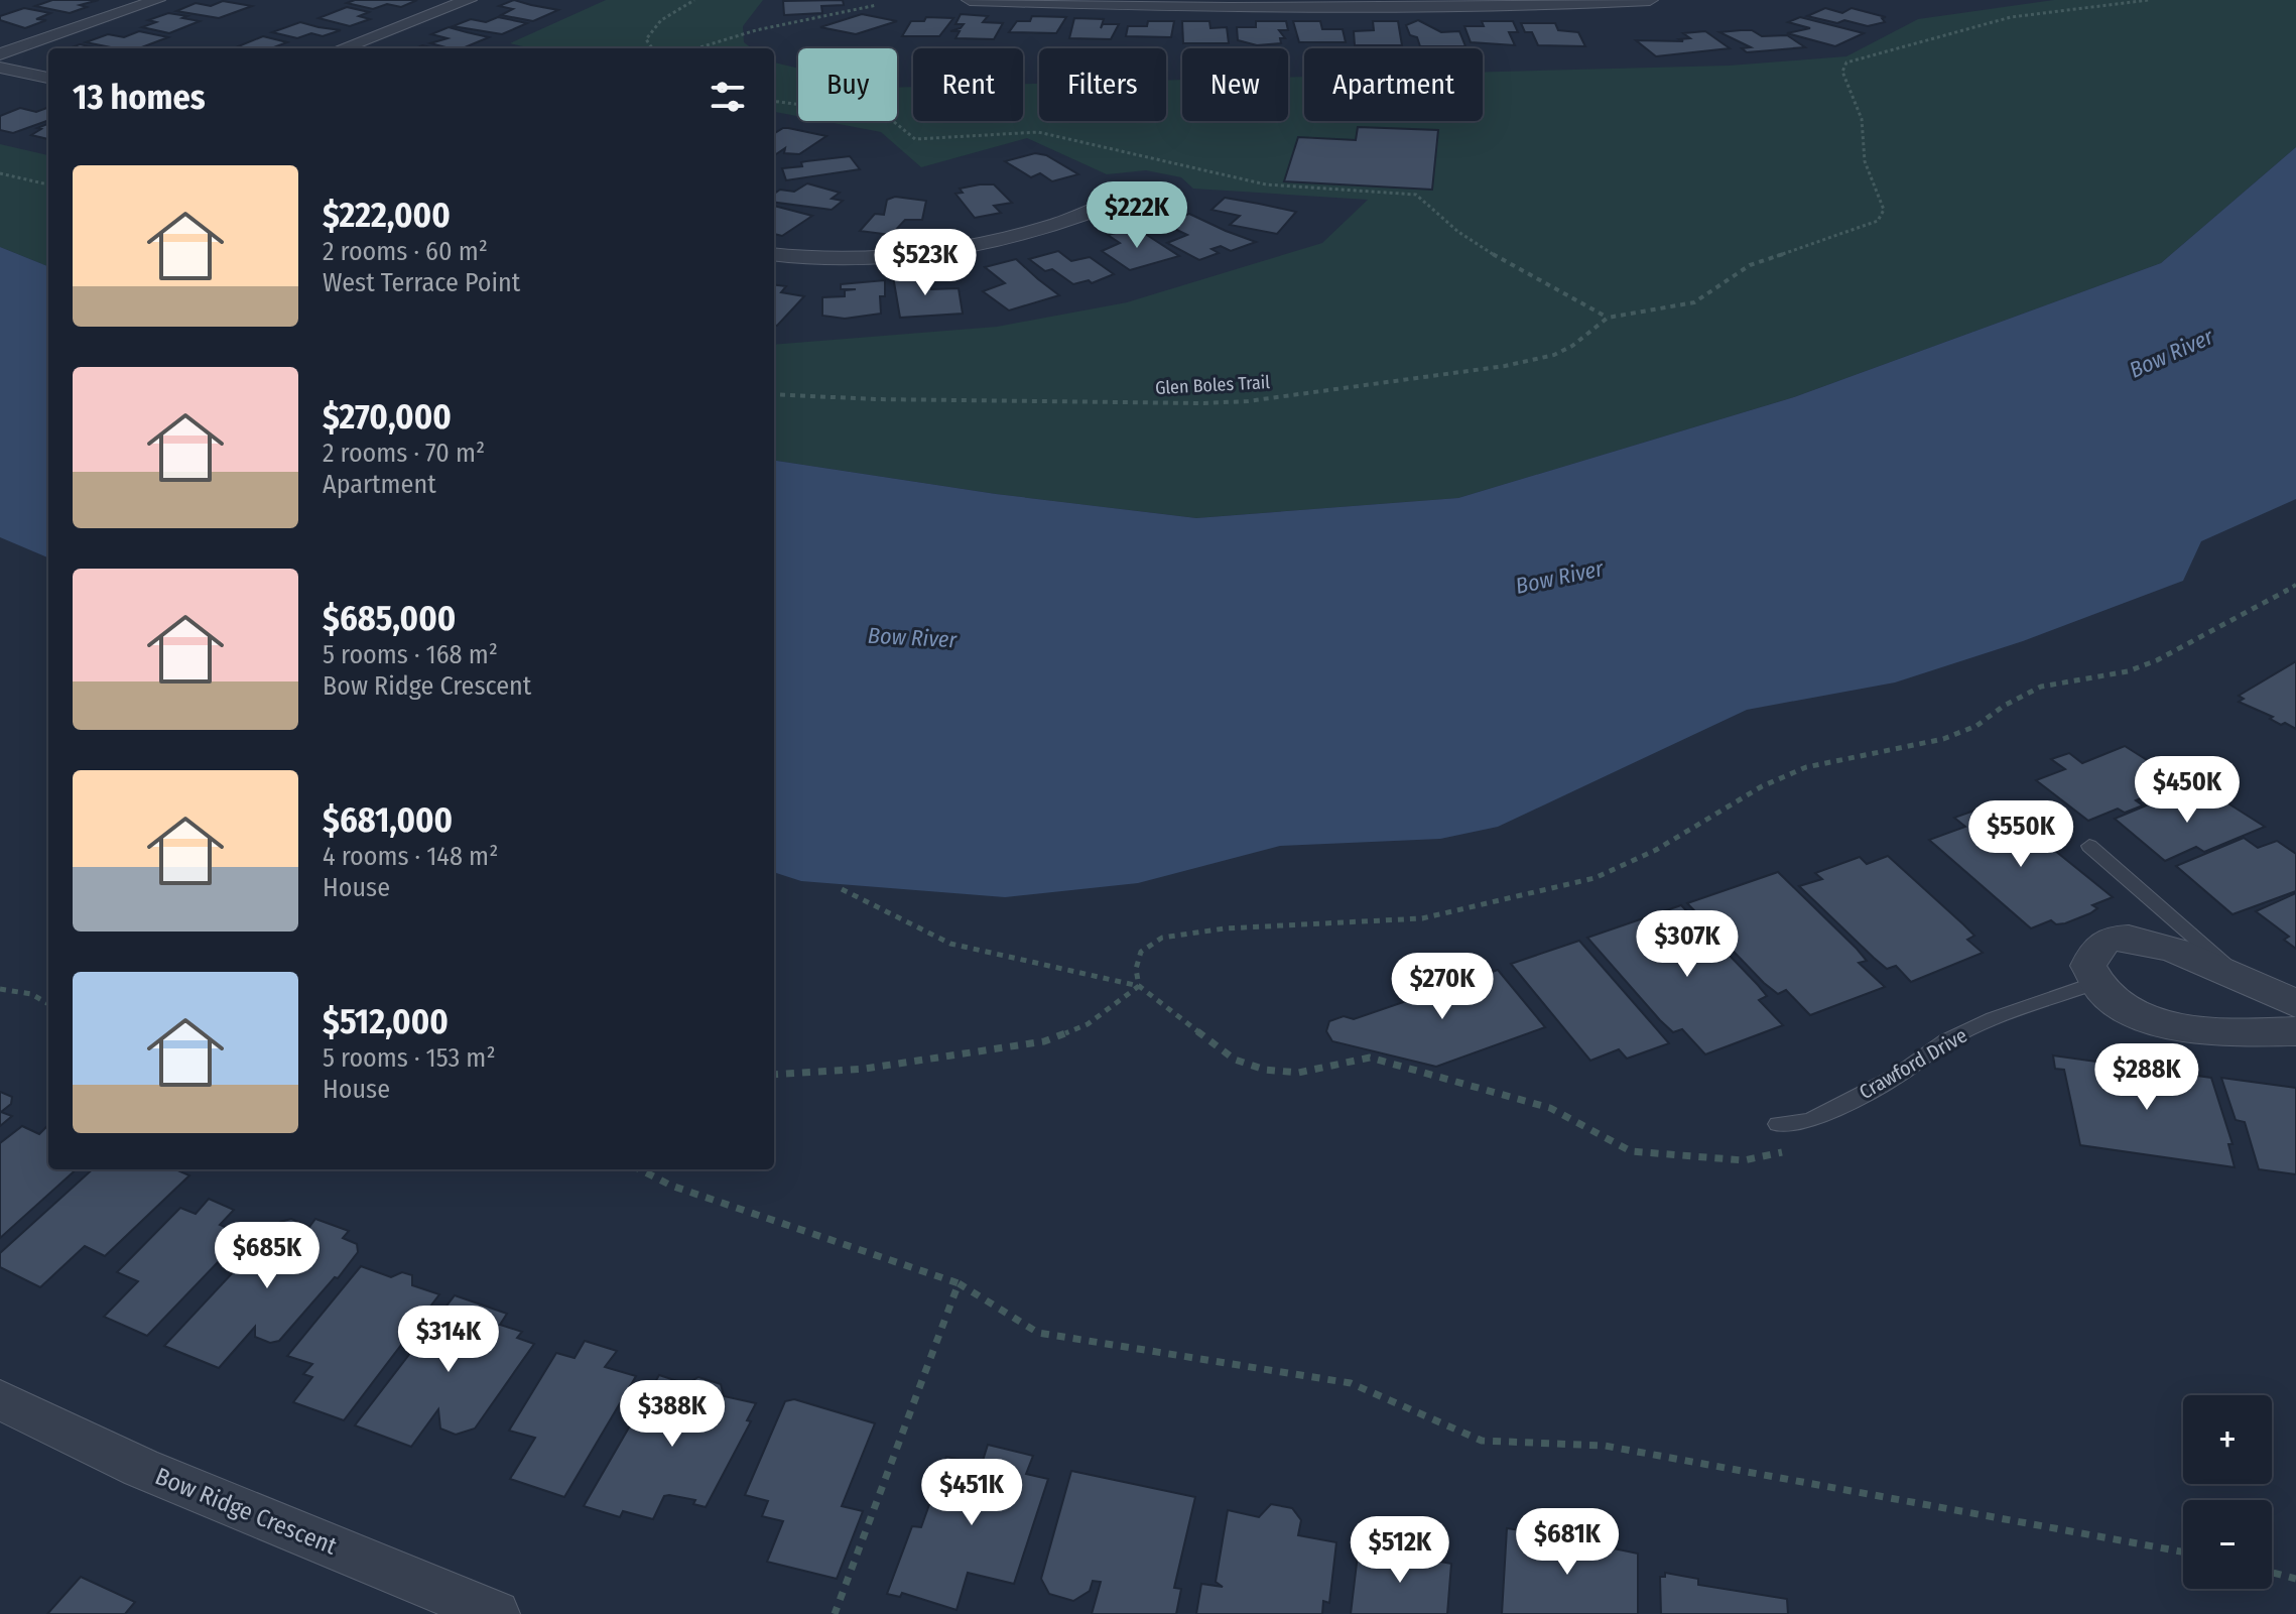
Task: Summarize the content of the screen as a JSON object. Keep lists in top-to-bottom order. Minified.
{"streets":{"street":["Bow Ridge Crescent"],"lane":["Crawford Drive"],"path":["Glen Boles Trail"]},"water":["Bow River"],"page":{"chip":["Buy","Rent","Filters","New","Apartment"],"heading":"13 homes","list":[{"name":"$222,000","note":"2 rooms · 60 m² · West Terrace Point"},{"name":"$270,000","note":"2 rooms · 70 m² · Apartment"},{"name":"$685,000","note":"5 rooms · 168 m² · Bow Ridge Crescent"},{"name":"$681,000","note":"4 rooms · 148 m² · House"},{"name":"$512,000","note":"5 rooms · 153 m² · House"}],"price":["$222K","$523K","$450K","$550K","$307K","$270K","$288K","$685K","$314K","$388K","$451K","$681K","$512K"],"map_buttons":["+","−"]}}
